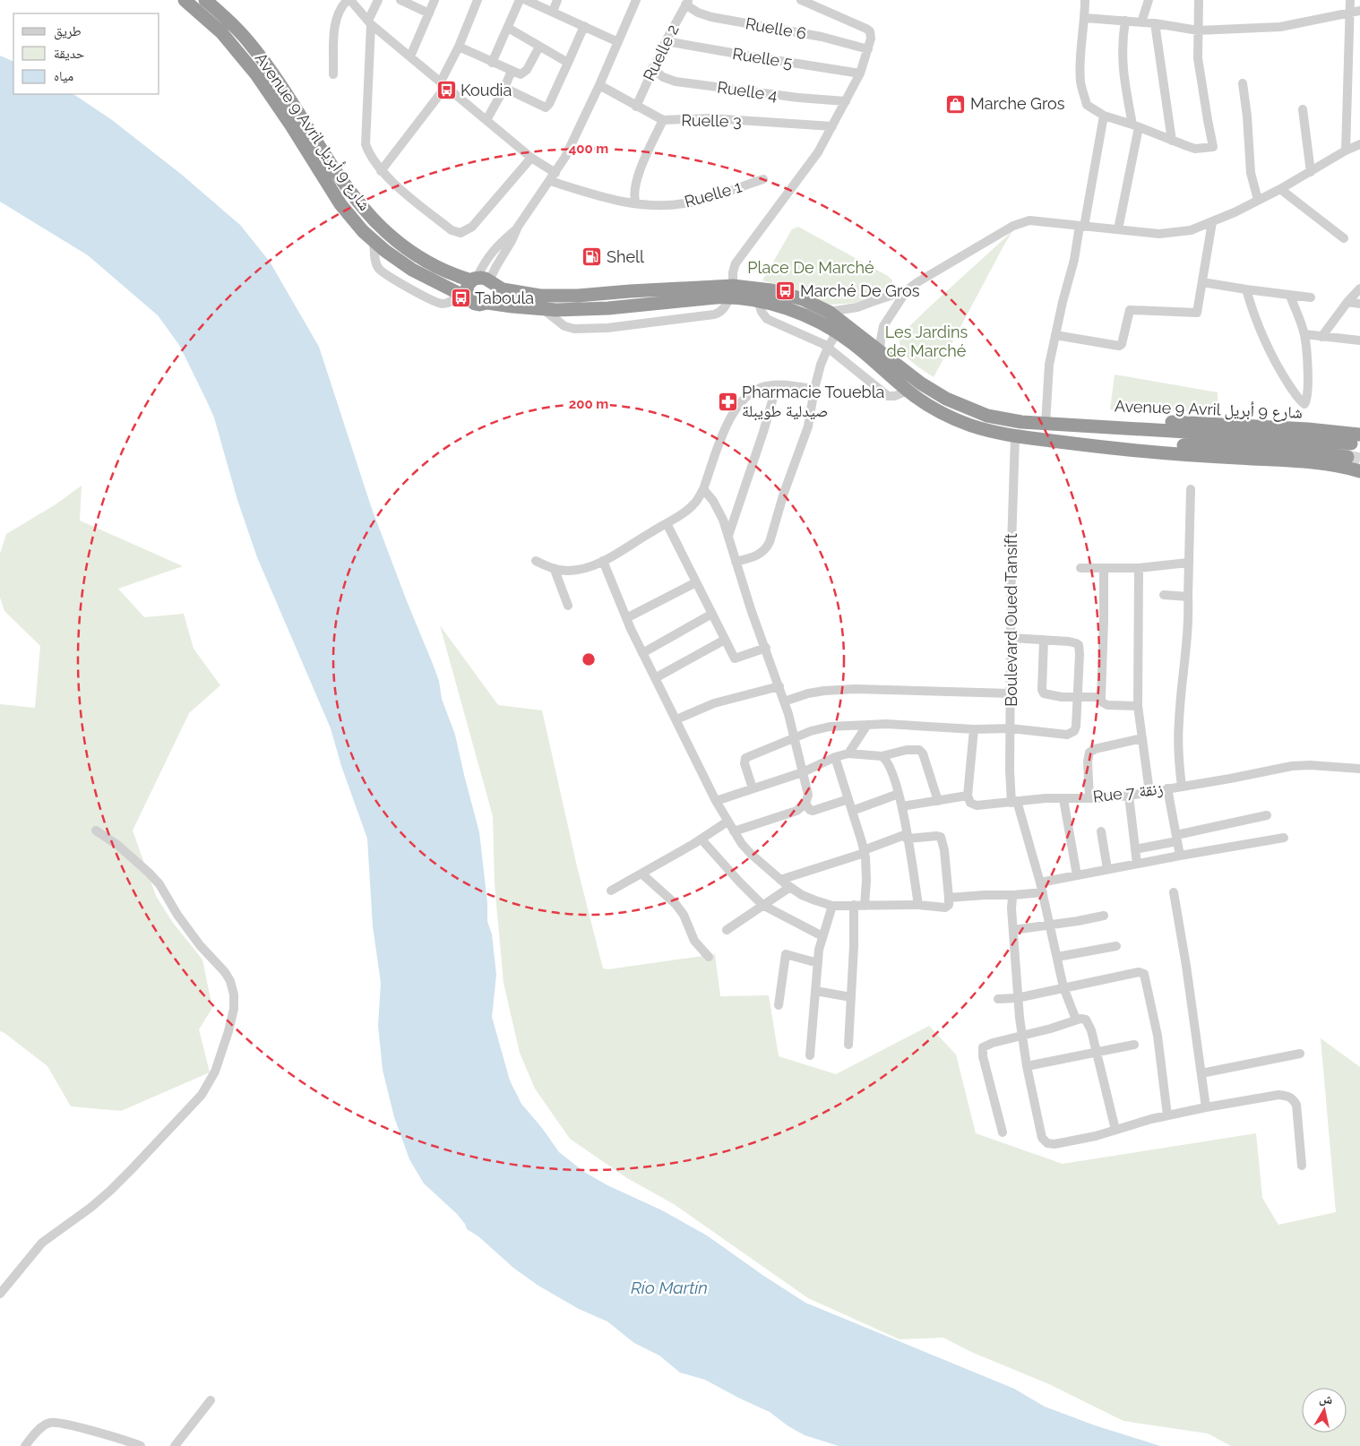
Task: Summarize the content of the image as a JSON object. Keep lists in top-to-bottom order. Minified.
{"streets":{"highway":["Avenue 9 Avril شارع 9 أبريل"],"street":["Ruelle 6","Ruelle 2","Ruelle 5","Ruelle 4","Ruelle 3","Ruelle 1","Boulevard Oued Tansift","Rue 7 زنقة"]},"crossings":[["Ruelle 6","Ruelle 2"],["Ruelle 2","Ruelle 5"],["Ruelle 2","Ruelle 4"],["Ruelle 2","Ruelle 3"],["Avenue 9 Avril شارع 9 أبريل","Boulevard Oued Tansift"],["Boulevard Oued Tansift","Rue 7 زنقة"]],"water":["Río Martín"],"parks":["Place De Marché","Les Jardins de Marché"],"places":{"bus stop":["Koudia","Marché De Gros","Taboula"],"shop":["Marche Gros"],"fuel station":["Shell"],"pharmacy":["Pharmacie Touebla صيدلية طويبلة"]},"legend":["طريق","حديقة","مياه"],"north":"top","rings":["400 m","200 m"]}
